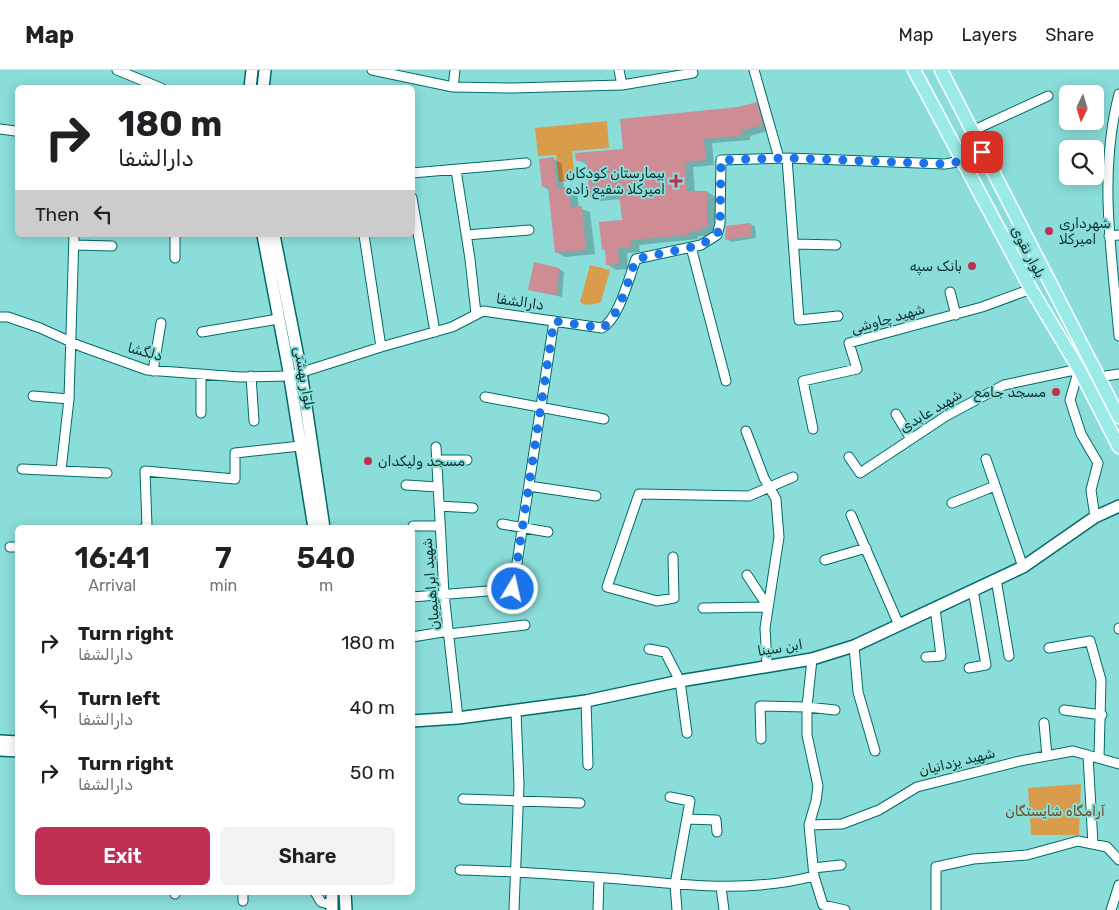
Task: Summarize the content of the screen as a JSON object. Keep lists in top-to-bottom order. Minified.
{"streets":{"main road":["بلوار نقوی","بلوار بهشتی","ابن سینا"],"street":["دارالشفا","شهید چاوشی","دلگشا","شهید عابدی","شهید ابراهیمیان","شهید یزدانیان"]},"crossings":[["بلوار نقوی","دارالشفا"],["بلوار نقوی","شهید چاوشی"],["بلوار نقوی","شهید عابدی"],["دارالشفا","دلگشا"],["دارالشفا","بلوار بهشتی"],["دلگشا","بلوار بهشتی"],["شهید ابراهیمیان","ابن سینا"]],"parks":["آرامگاه شایستگان"],"places":{"health":["بیمارستان کودکان امیرکلا شفیع زاده"],"other":["شهرداری امیرکلا","بانک سپه","مسجد جامع","مسجد ولیکدان"]},"north":"bottom","page":{"header":"Map","nav":["Map","Layers","Share"],"turn":["180 m","دارالشفا"],"then":"Then","eta":["16:41","Arrival","7","min","540","m"],"list":[{"name":"Turn right","note":"دارالشفا","value":"180 m"},{"name":"Turn left","note":"دارالشفا","value":"40 m"},{"name":"Turn right","note":"دارالشفا","value":"50 m"}],"buttons":["Exit","Share"]}}
